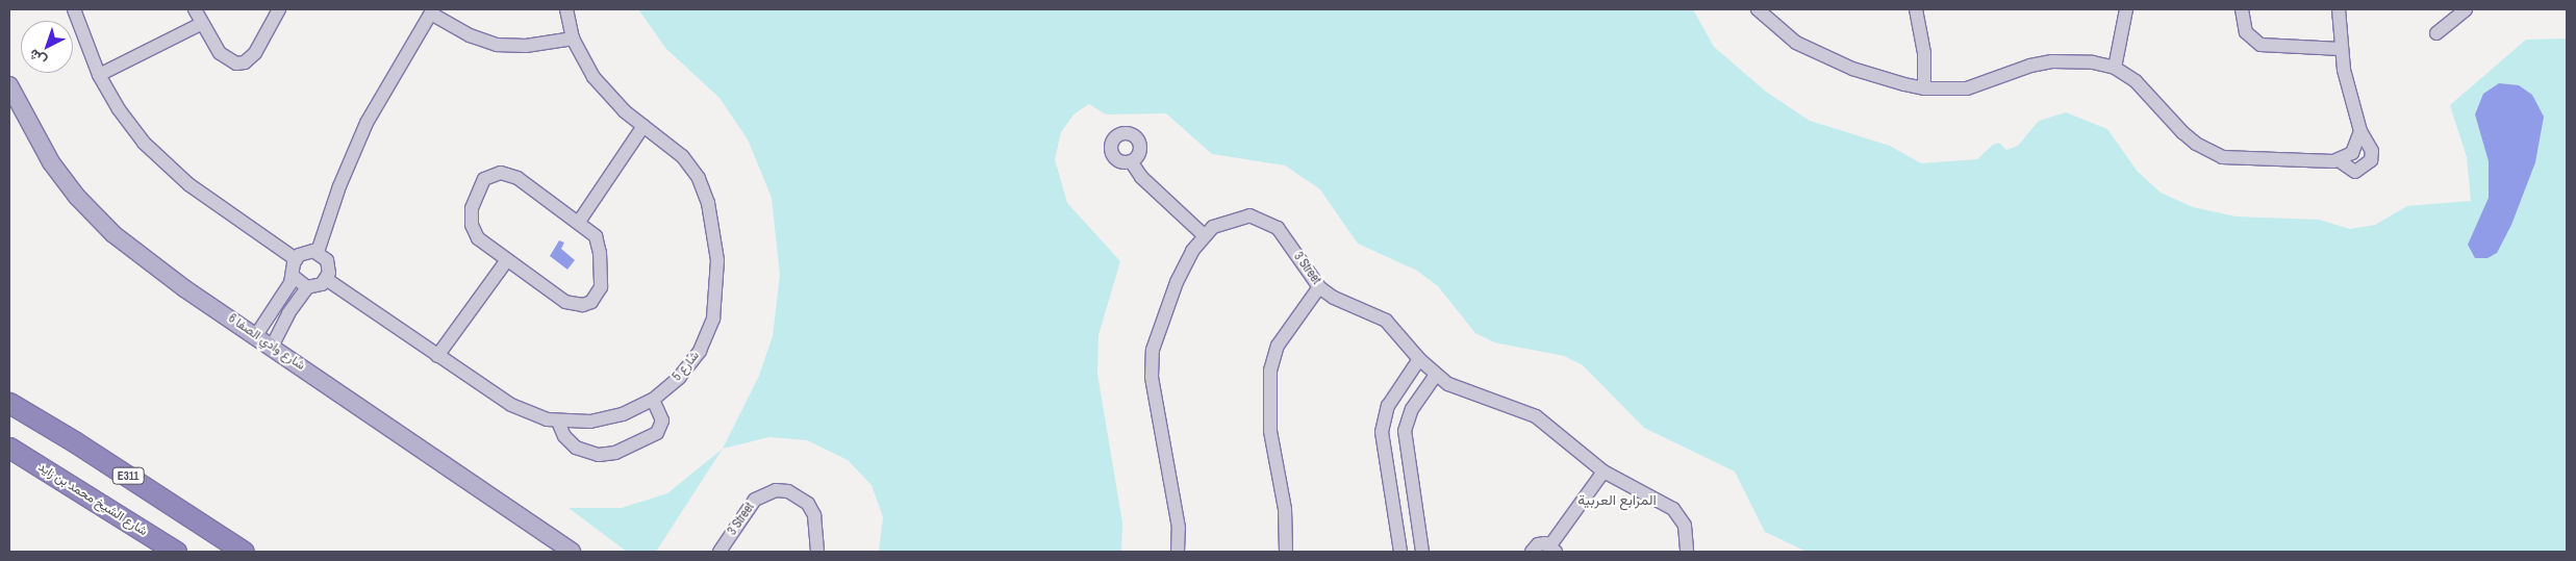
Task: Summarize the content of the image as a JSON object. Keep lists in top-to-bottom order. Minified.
{"streets":{"highway":["E311","شارع الشيخ محمد بن زايد"],"main road":["شارع وادي الصفا 6"],"street":["3 Street","شارع 5"]},"districts":["المرابع العربية"],"north":"bottom left"}
